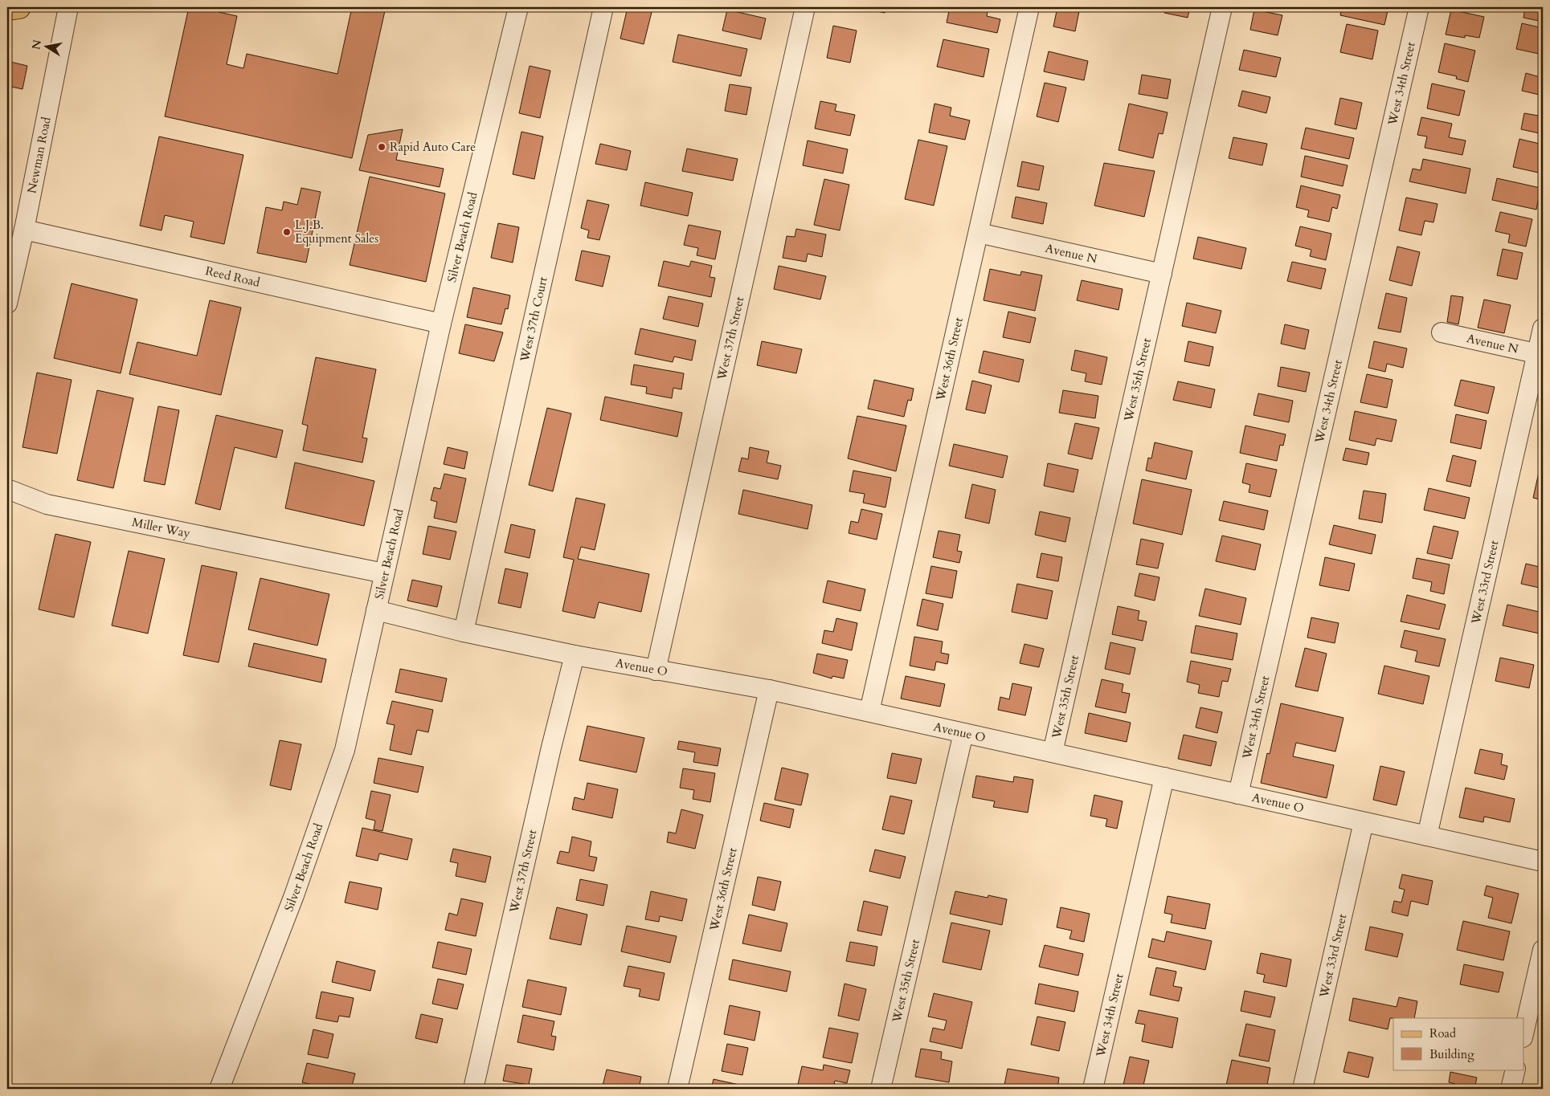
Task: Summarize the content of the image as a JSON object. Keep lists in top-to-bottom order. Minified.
{"streets":{"street":["West 34th Street","Newman Road","Silver Beach Road","Avenue N","Reed Road","West 37th Court","West 37th Street","West 36th Street","West 35th Street","Miller Way","West 33rd Street","Avenue O"]},"crossings":[["West 34th Street","Avenue O"],["Newman Road","Reed Road"],["Silver Beach Road","Reed Road"],["Silver Beach Road","Miller Way"],["Silver Beach Road","Avenue O"],["Avenue N","West 36th Street"],["Avenue N","West 35th Street"],["Avenue N","West 33rd Street"],["West 37th Court","Avenue O"],["West 37th Street","Avenue O"],["West 36th Street","Avenue O"],["West 35th Street","Avenue O"],["West 33rd Street","Avenue O"]],"places":["Rapid Auto Care","L.J.B. Equipment Sales"],"legend":["Road","Building"],"north":"left"}
